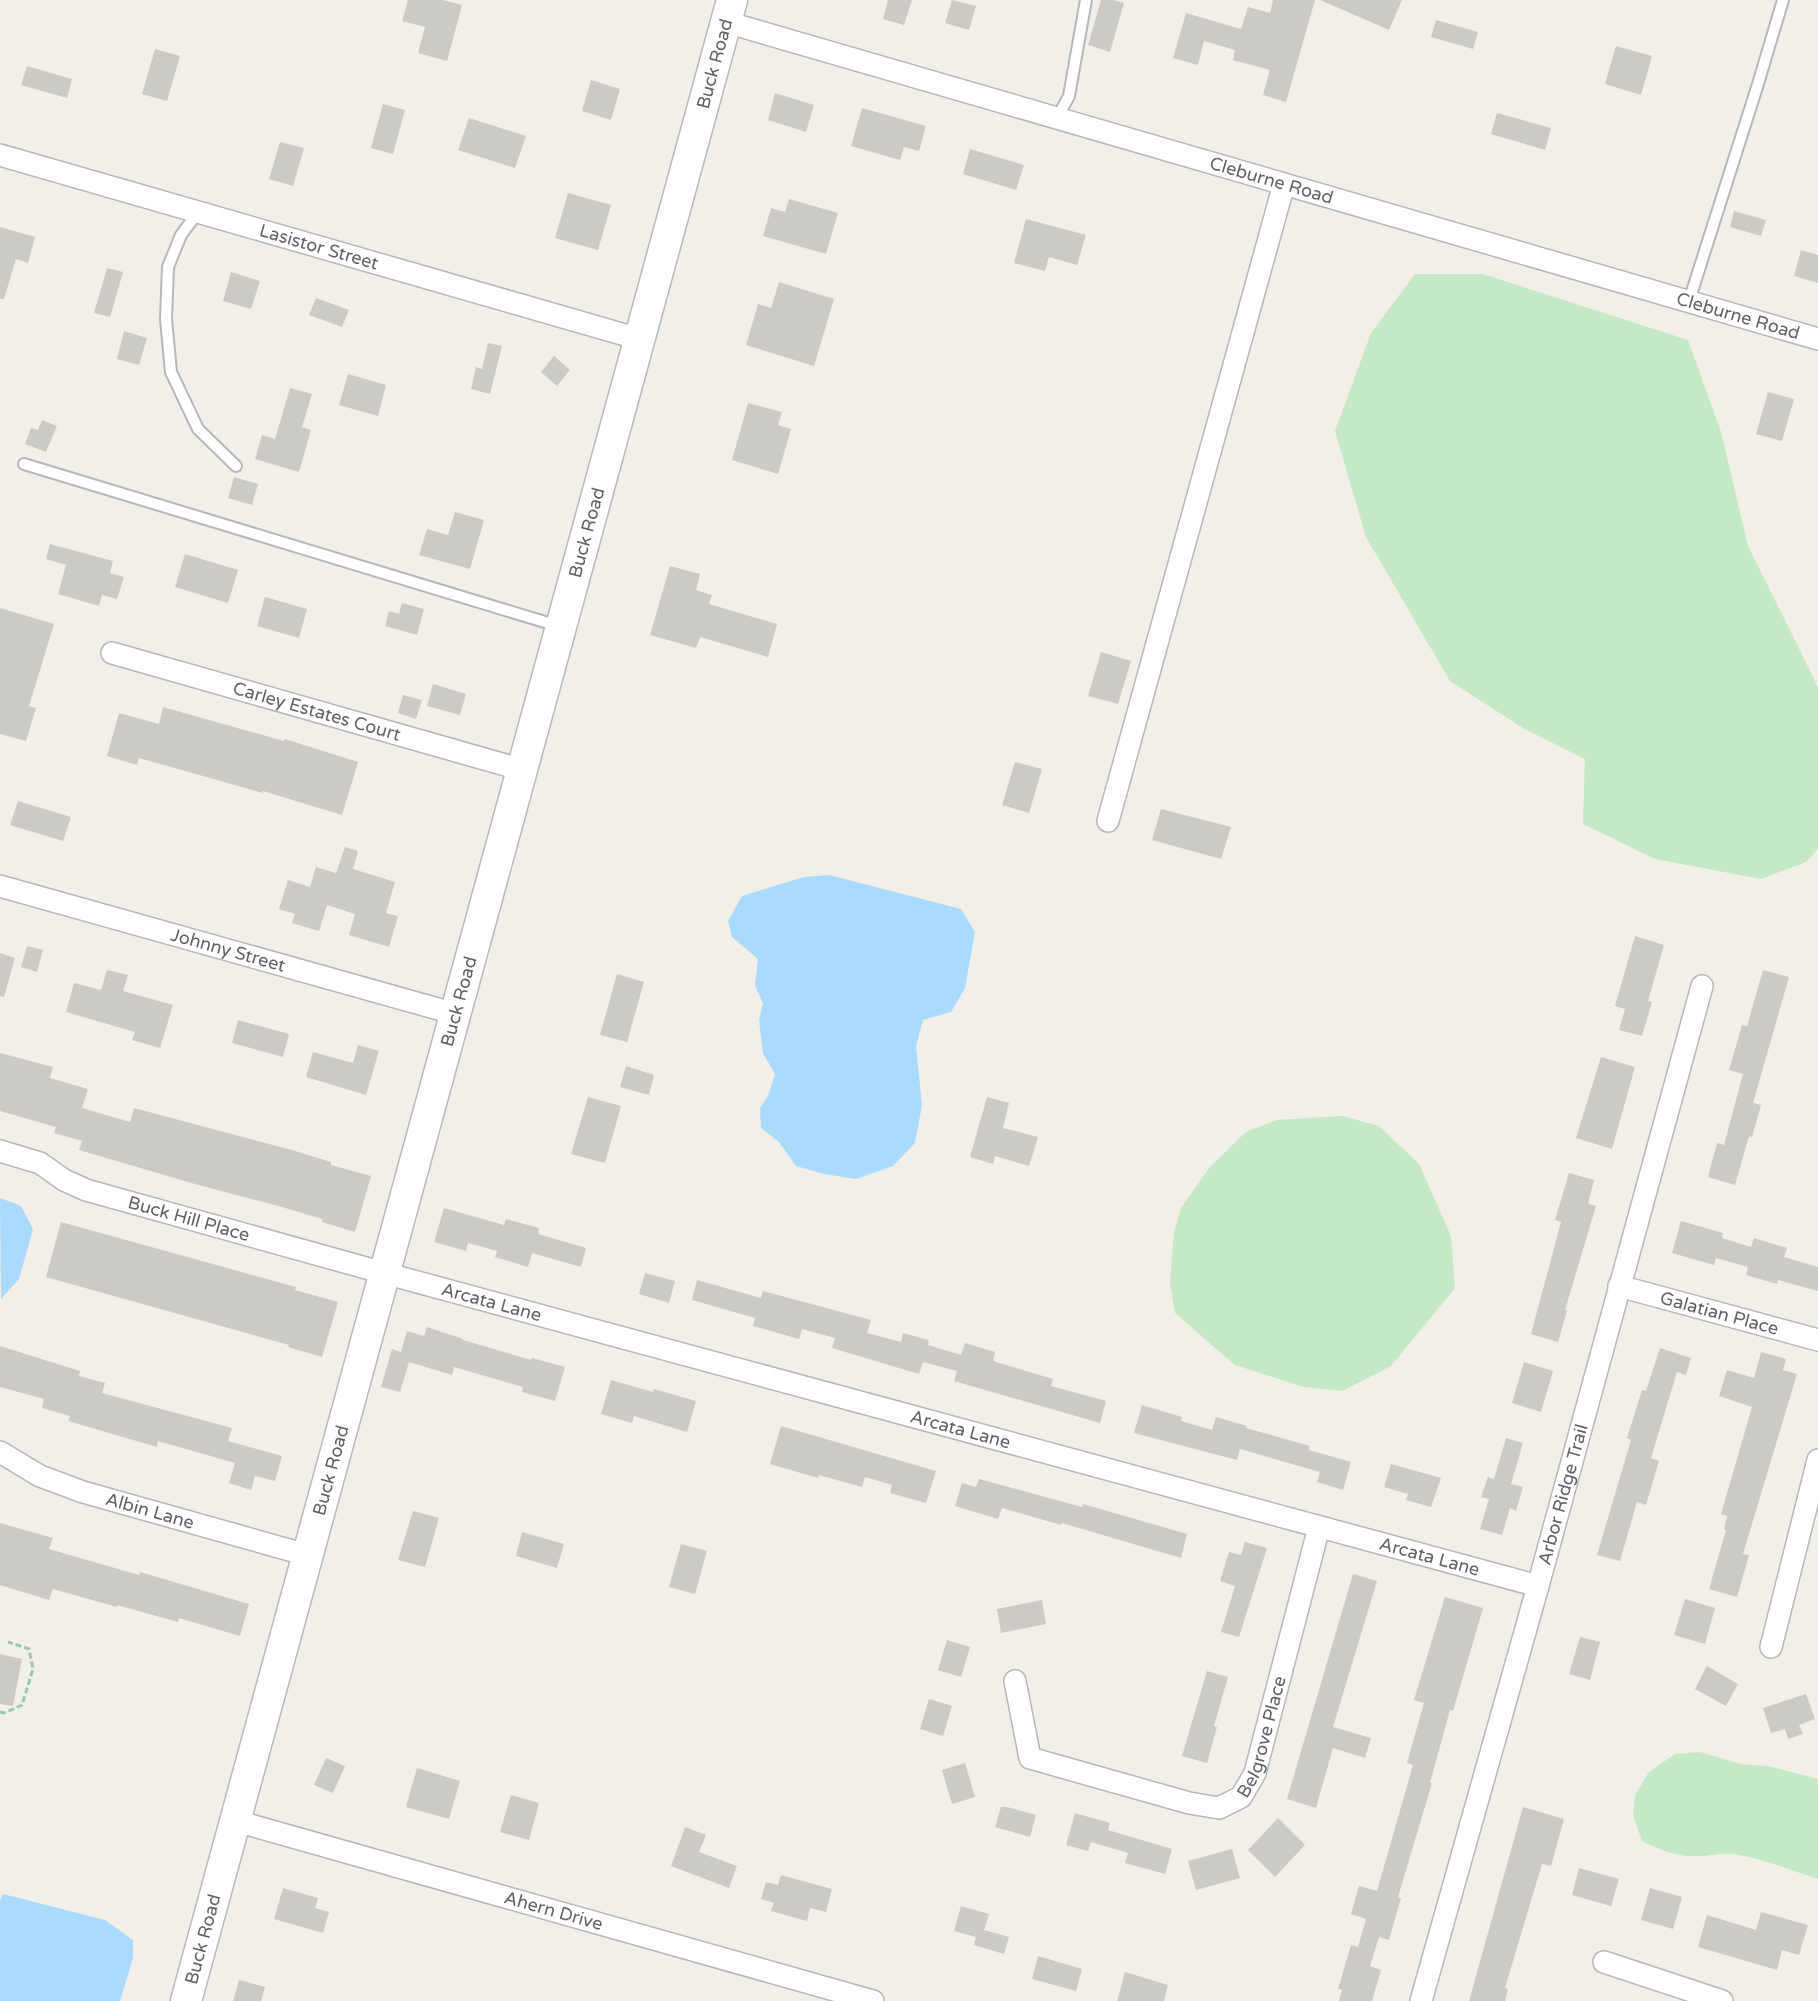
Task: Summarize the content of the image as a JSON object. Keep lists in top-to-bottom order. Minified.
{"streets":{"street":["Buck Road","Cleburne Road","Lasistor Street","Carley Estates Court","Johnny Street","Buck Hill Place","Arcata Lane","Galatian Place","Arbor Ridge Trail","Albin Lane","Belgrove Place","Ahern Drive"]},"crossings":[["Buck Road","Cleburne Road"],["Buck Road","Lasistor Street"],["Buck Road","Carley Estates Court"],["Buck Road","Johnny Street"],["Buck Road","Buck Hill Place"],["Buck Road","Arcata Lane"],["Buck Road","Albin Lane"],["Buck Road","Ahern Drive"],["Buck Hill Place","Arcata Lane"],["Arcata Lane","Arbor Ridge Trail"],["Arcata Lane","Belgrove Place"],["Galatian Place","Arbor Ridge Trail"]]}
